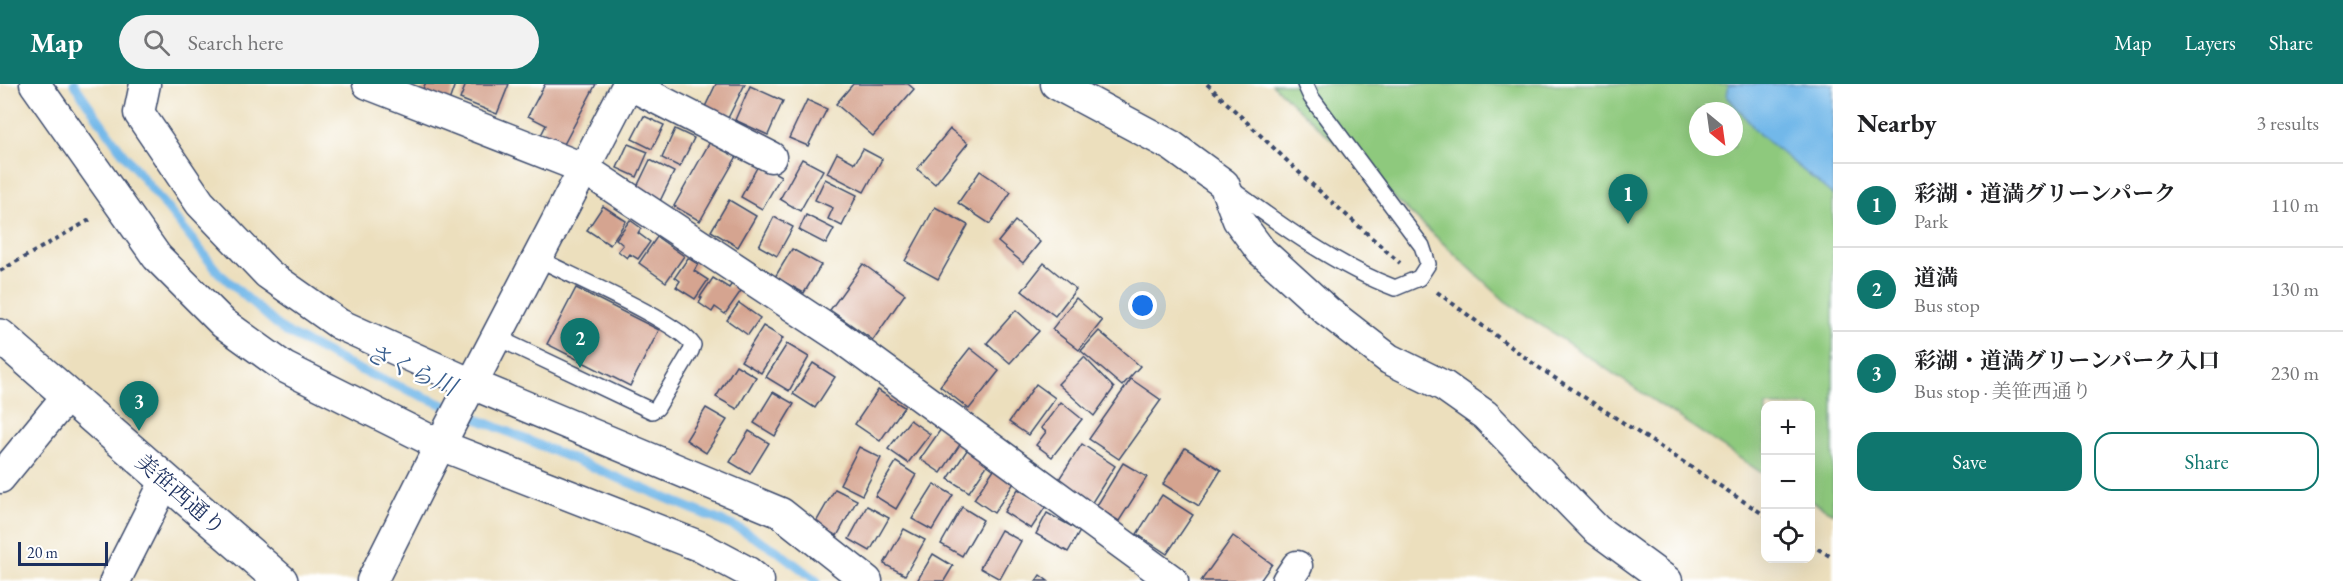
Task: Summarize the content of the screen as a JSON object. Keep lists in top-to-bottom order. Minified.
{"streets":{"street":["美笹西通り"]},"water":["さくら川"],"scale_bar":"20 m","north":"bottom right","page":{"header":"Map","search":"Search here","nav":["Map","Layers","Share"],"heading":["Nearby","3 results"],"list":[{"mark":"1","name":"彩湖・道満グリーンパーク","note":"Park","value":"110 m"},{"mark":"2","name":"道満","note":"Bus stop","value":"130 m"},{"mark":"3","name":"彩湖・道満グリーンパーク入口","note":"Bus stop · 美笹西通り","value":"230 m"}],"pins":["1","2","3"],"map_buttons":["+","−"],"buttons":["Save","Share"],"scale":"20 m"}}
